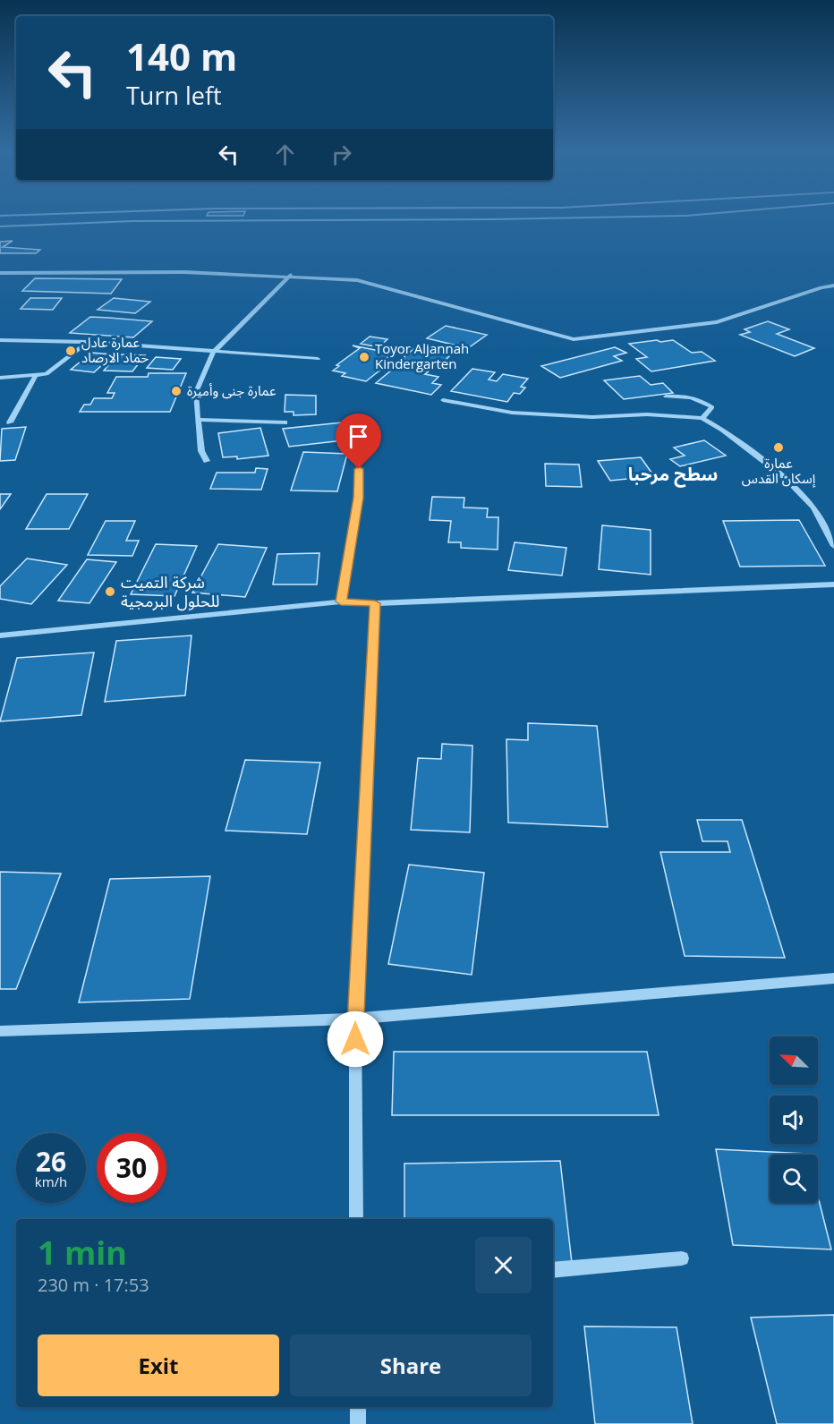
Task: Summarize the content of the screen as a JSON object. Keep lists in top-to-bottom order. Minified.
{"districts":["سطح مرحبا"],"places":["عمارة عادل حماد الارصاد","Toyor Aljannah Kindergarten","عمارة جنى وأميرة","عمارة إسكان القدس","شركة التميت للحلول البرمجية"],"north":"top left","page":{"turn":["140 m","Turn left"],"speed":"26 km/h","limit":"30","heading":["1 min","230 m · 17:53"],"buttons":["Exit","Share"]}}
